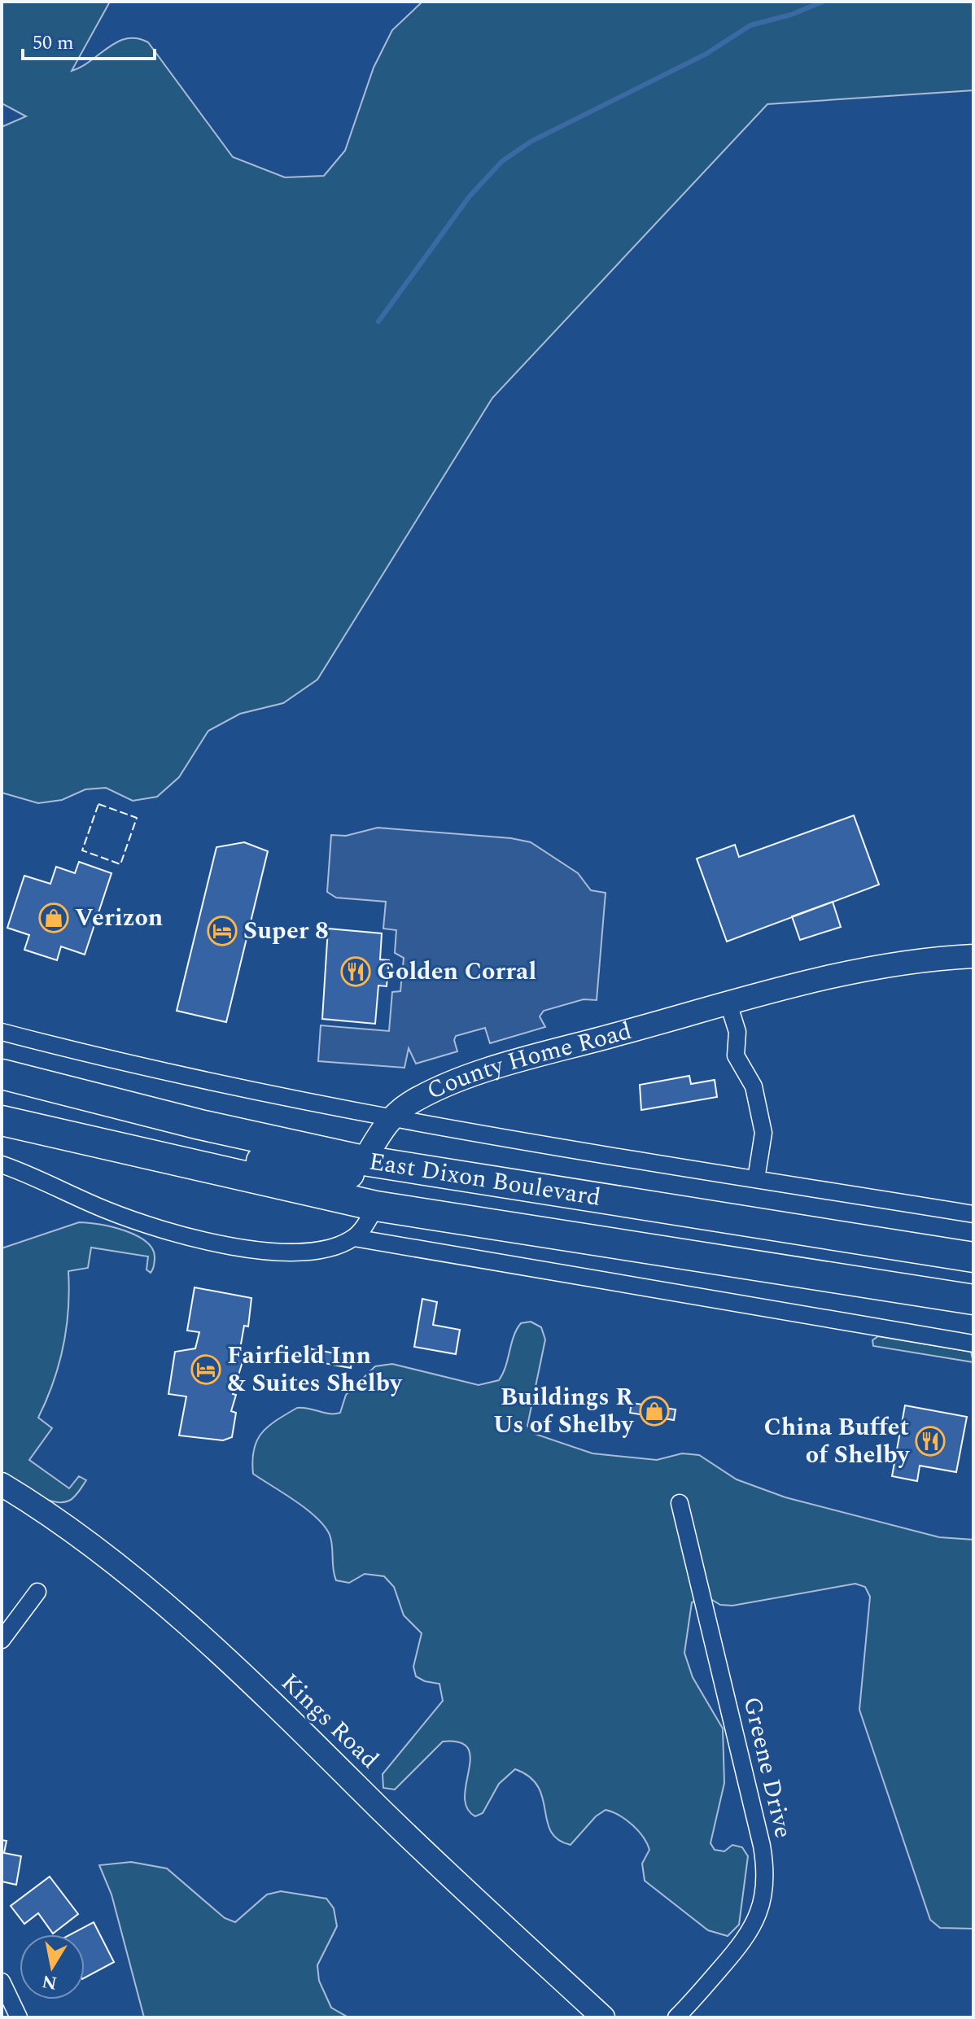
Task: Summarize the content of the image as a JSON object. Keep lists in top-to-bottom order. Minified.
{"streets":{"highway":["East Dixon Boulevard"],"street":["County Home Road","Kings Road","Greene Drive"]},"crossings":[["County Home Road","East Dixon Boulevard"]],"places":{"shop":["Verizon","Buildings R Us of Shelby"],"hotel":["Super 8","Fairfield Inn & Suites Shelby"],"restaurant":["Golden Corral","China Buffet of Shelby"]},"scale_bar":"50 m","north":"bottom"}
